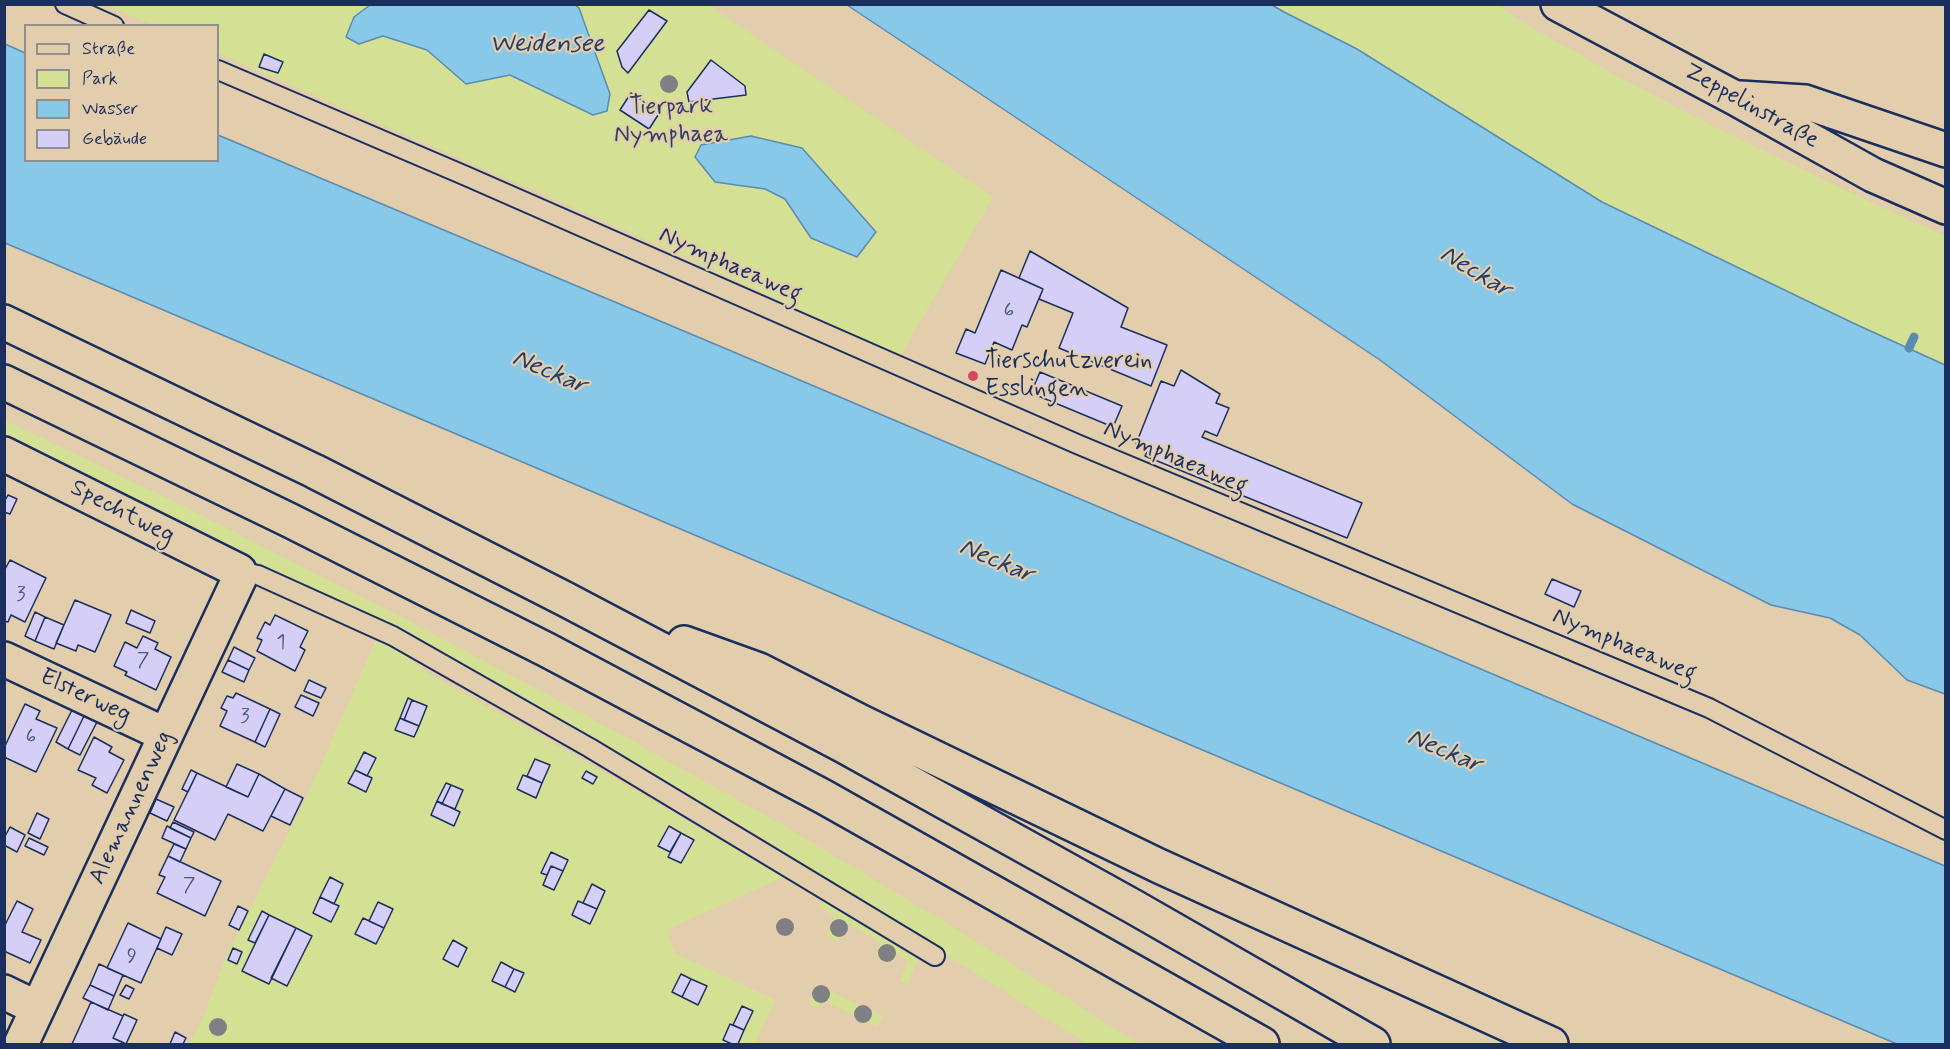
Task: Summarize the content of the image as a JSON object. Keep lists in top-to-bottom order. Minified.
{"streets":{"main road":["Zeppelinstraße","Spechtweg","Elsterweg","Alemannenweg"],"lane":["Nymphaeaweg"]},"crossings":[["Spechtweg","Alemannenweg"],["Elsterweg","Alemannenweg"]],"water":["Weidensee","Neckar"],"parks":["Tierpark Nymphaea"],"places":["Tierschutzverein Esslingen"],"house_numbers":["6","3","1","7","3","6","7","9"],"legend":["Straße","Park","Wasser","Gebäude"]}
